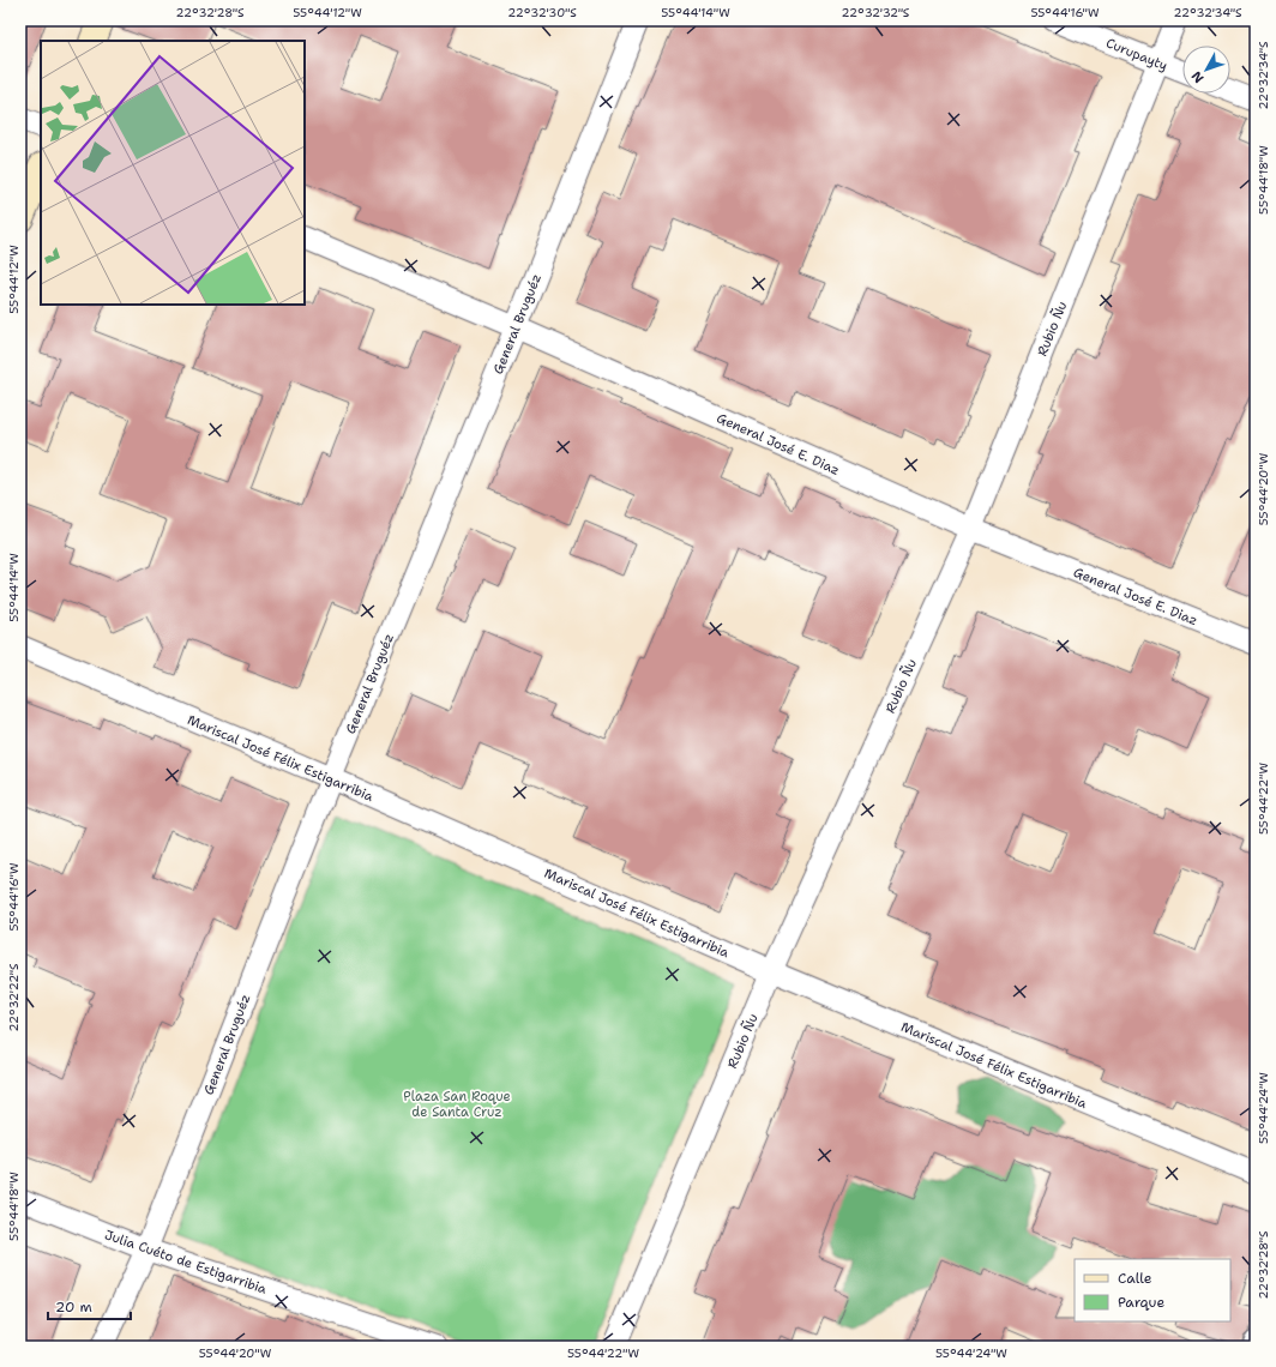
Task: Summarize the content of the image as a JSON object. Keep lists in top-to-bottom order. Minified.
{"streets":{"street":["Curupayty","General Bruguéz","Rubio Ñu","General José E. Diaz","Mariscal José Félix Estigarribia","Julia Cuéto de Estigarribia"]},"crossings":[["Curupayty","Rubio Ñu"],["General Bruguéz","General José E. Diaz"],["General Bruguéz","Mariscal José Félix Estigarribia"],["General Bruguéz","Julia Cuéto de Estigarribia"],["Rubio Ñu","General José E. Diaz"],["Rubio Ñu","Mariscal José Félix Estigarribia"]],"parks":["Plaza San Roque de Santa Cruz"],"legend":["Calle","Parque"],"scale_bar":"20 m","north":"bottom left","coordinates":["22°32'28\"S","55°44'12\"W","22°32'30\"S","55°44'14\"W","22°32'32\"S","55°44'16\"W","22°32'34\"S","55°44'18\"W","55°44'20\"W","55°44'22\"W","22°32'22\"S","55°44'24\"W"]}
